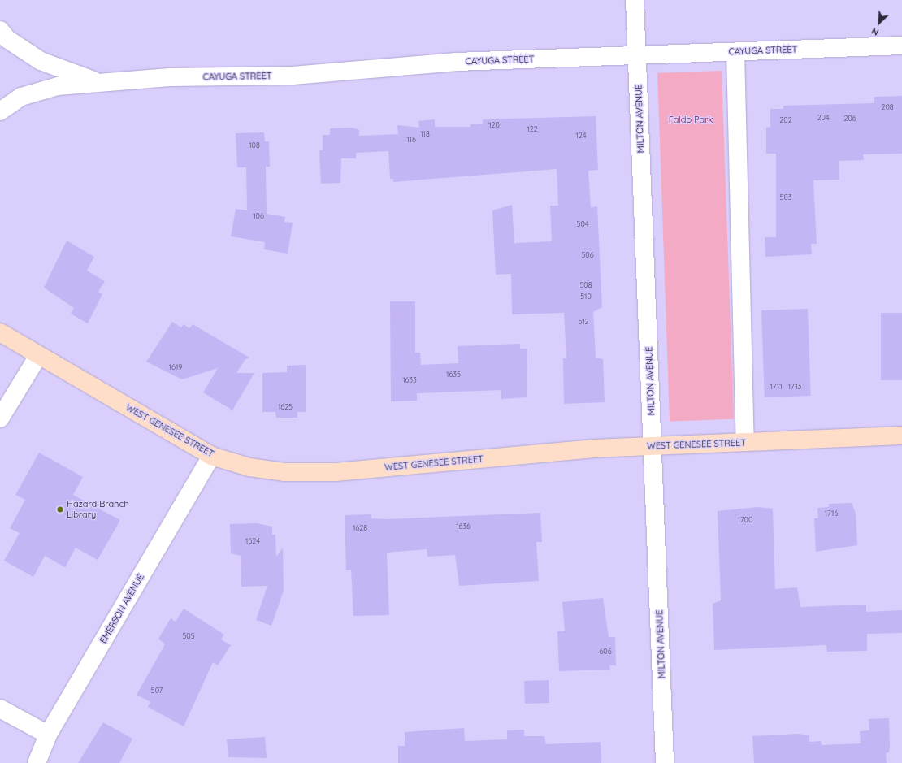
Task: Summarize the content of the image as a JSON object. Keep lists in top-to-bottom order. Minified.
{"streets":{"main road":["WEST GENESEE STREET"],"street":["CAYUGA STREET","MILTON AVENUE","EMERSON AVENUE"]},"crossings":[["CAYUGA STREET","MILTON AVENUE"],["MILTON AVENUE","WEST GENESEE STREET"],["WEST GENESEE STREET","EMERSON AVENUE"]],"parks":["Faldo Park"],"places":["Hazard Branch Library"],"house_numbers":["208","204","206","202","120","122","118","124","116","108","503","106","504","506","508","510","512","1619","1635","1633","1711","1713","1625","1716","1700","1636","1628","1624","505","606","507"],"north":"bottom left"}
